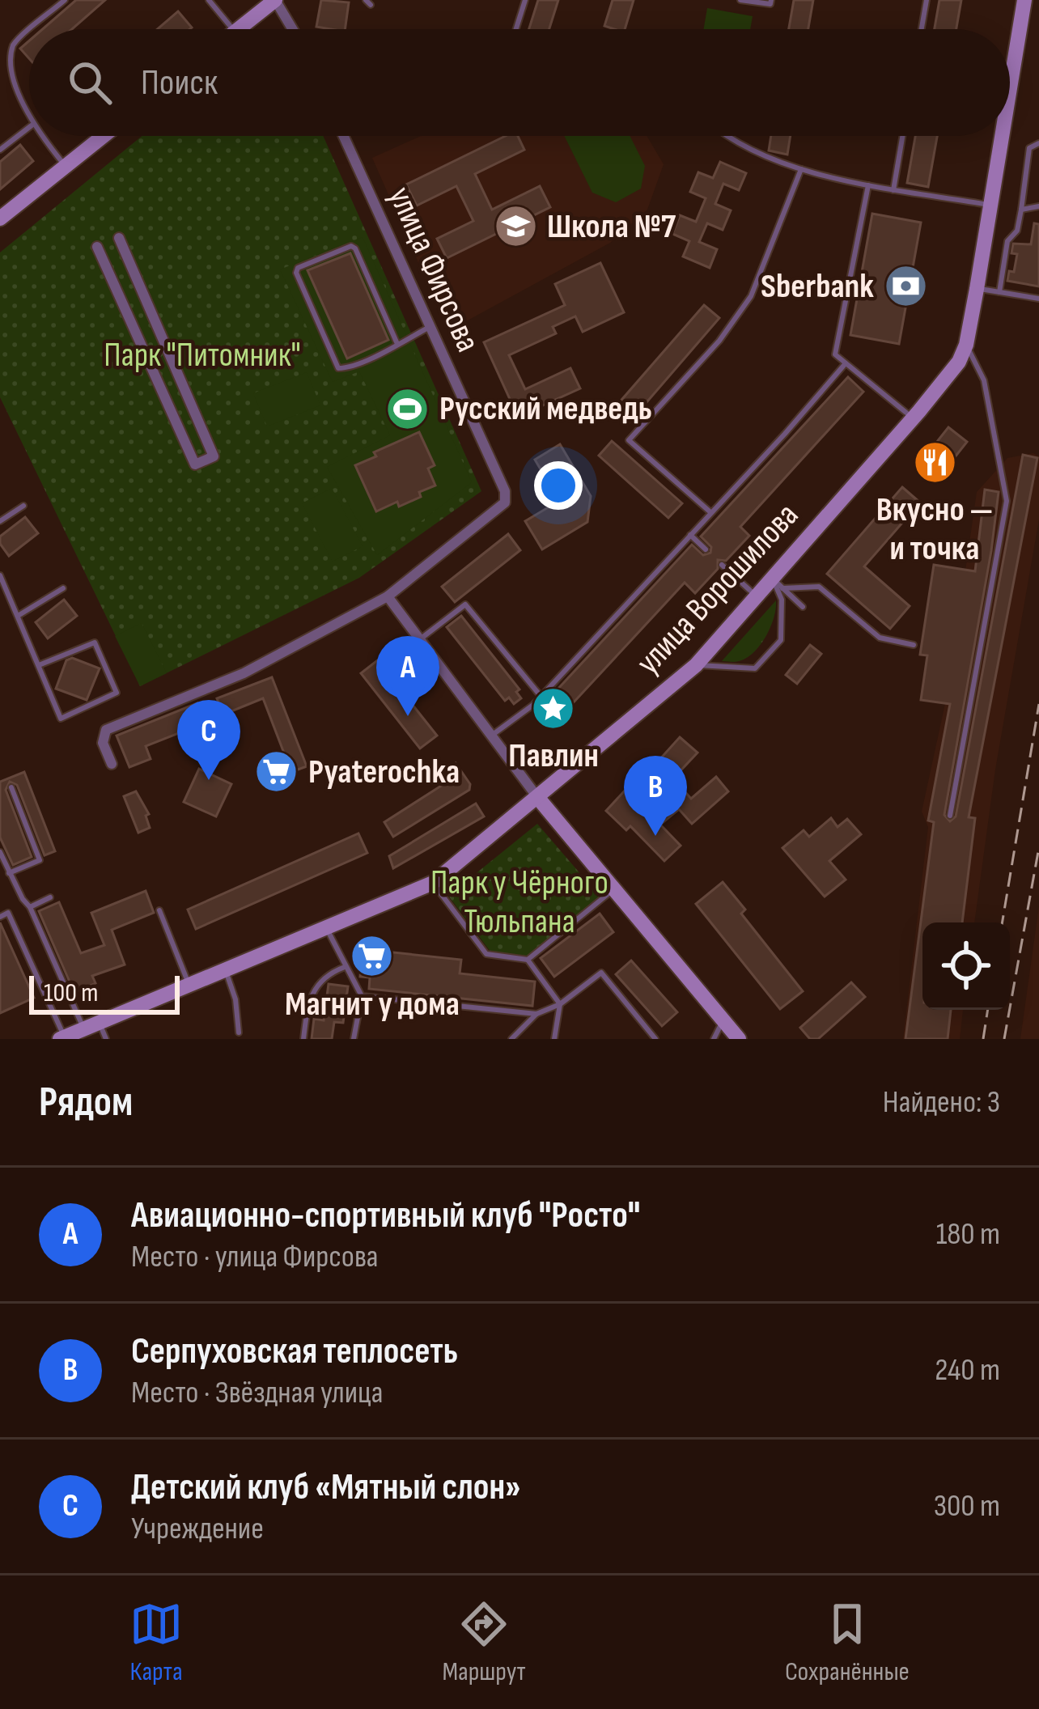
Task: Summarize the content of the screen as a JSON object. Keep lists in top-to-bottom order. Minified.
{"streets":{"main road":["улица Ворошилова"],"street":["улица Фирсова"]},"parks":["Парк \"Питомник\"","Парк у Чёрного Тюльпана"],"places":{"school or university":["Школа №7"],"bank":["Sberbank"],"sports":["Русский медведь"],"restaurant":["Вкусно — и точка"],"place":["Павлин"],"supermarket":["Pyaterochka","Магнит у дома"]},"scale_bar":"100 m","page":{"search":"Поиск","pins":["A","C","B"],"scale":"100 m","heading":["Рядом","Найдено: 3"],"list":[{"mark":"A","name":"Авиационно-спортивный клуб \"Росто\"","note":"Место · улица Фирсова","value":"180 m"},{"mark":"B","name":"Серпуховская теплосеть","note":"Место · Звёздная улица","value":"240 m"},{"mark":"C","name":"Детский клуб «Мятный слон»","note":"Учреждение","value":"300 m"}],"nav":["Карта","Маршрут","Сохранённые"]}}
